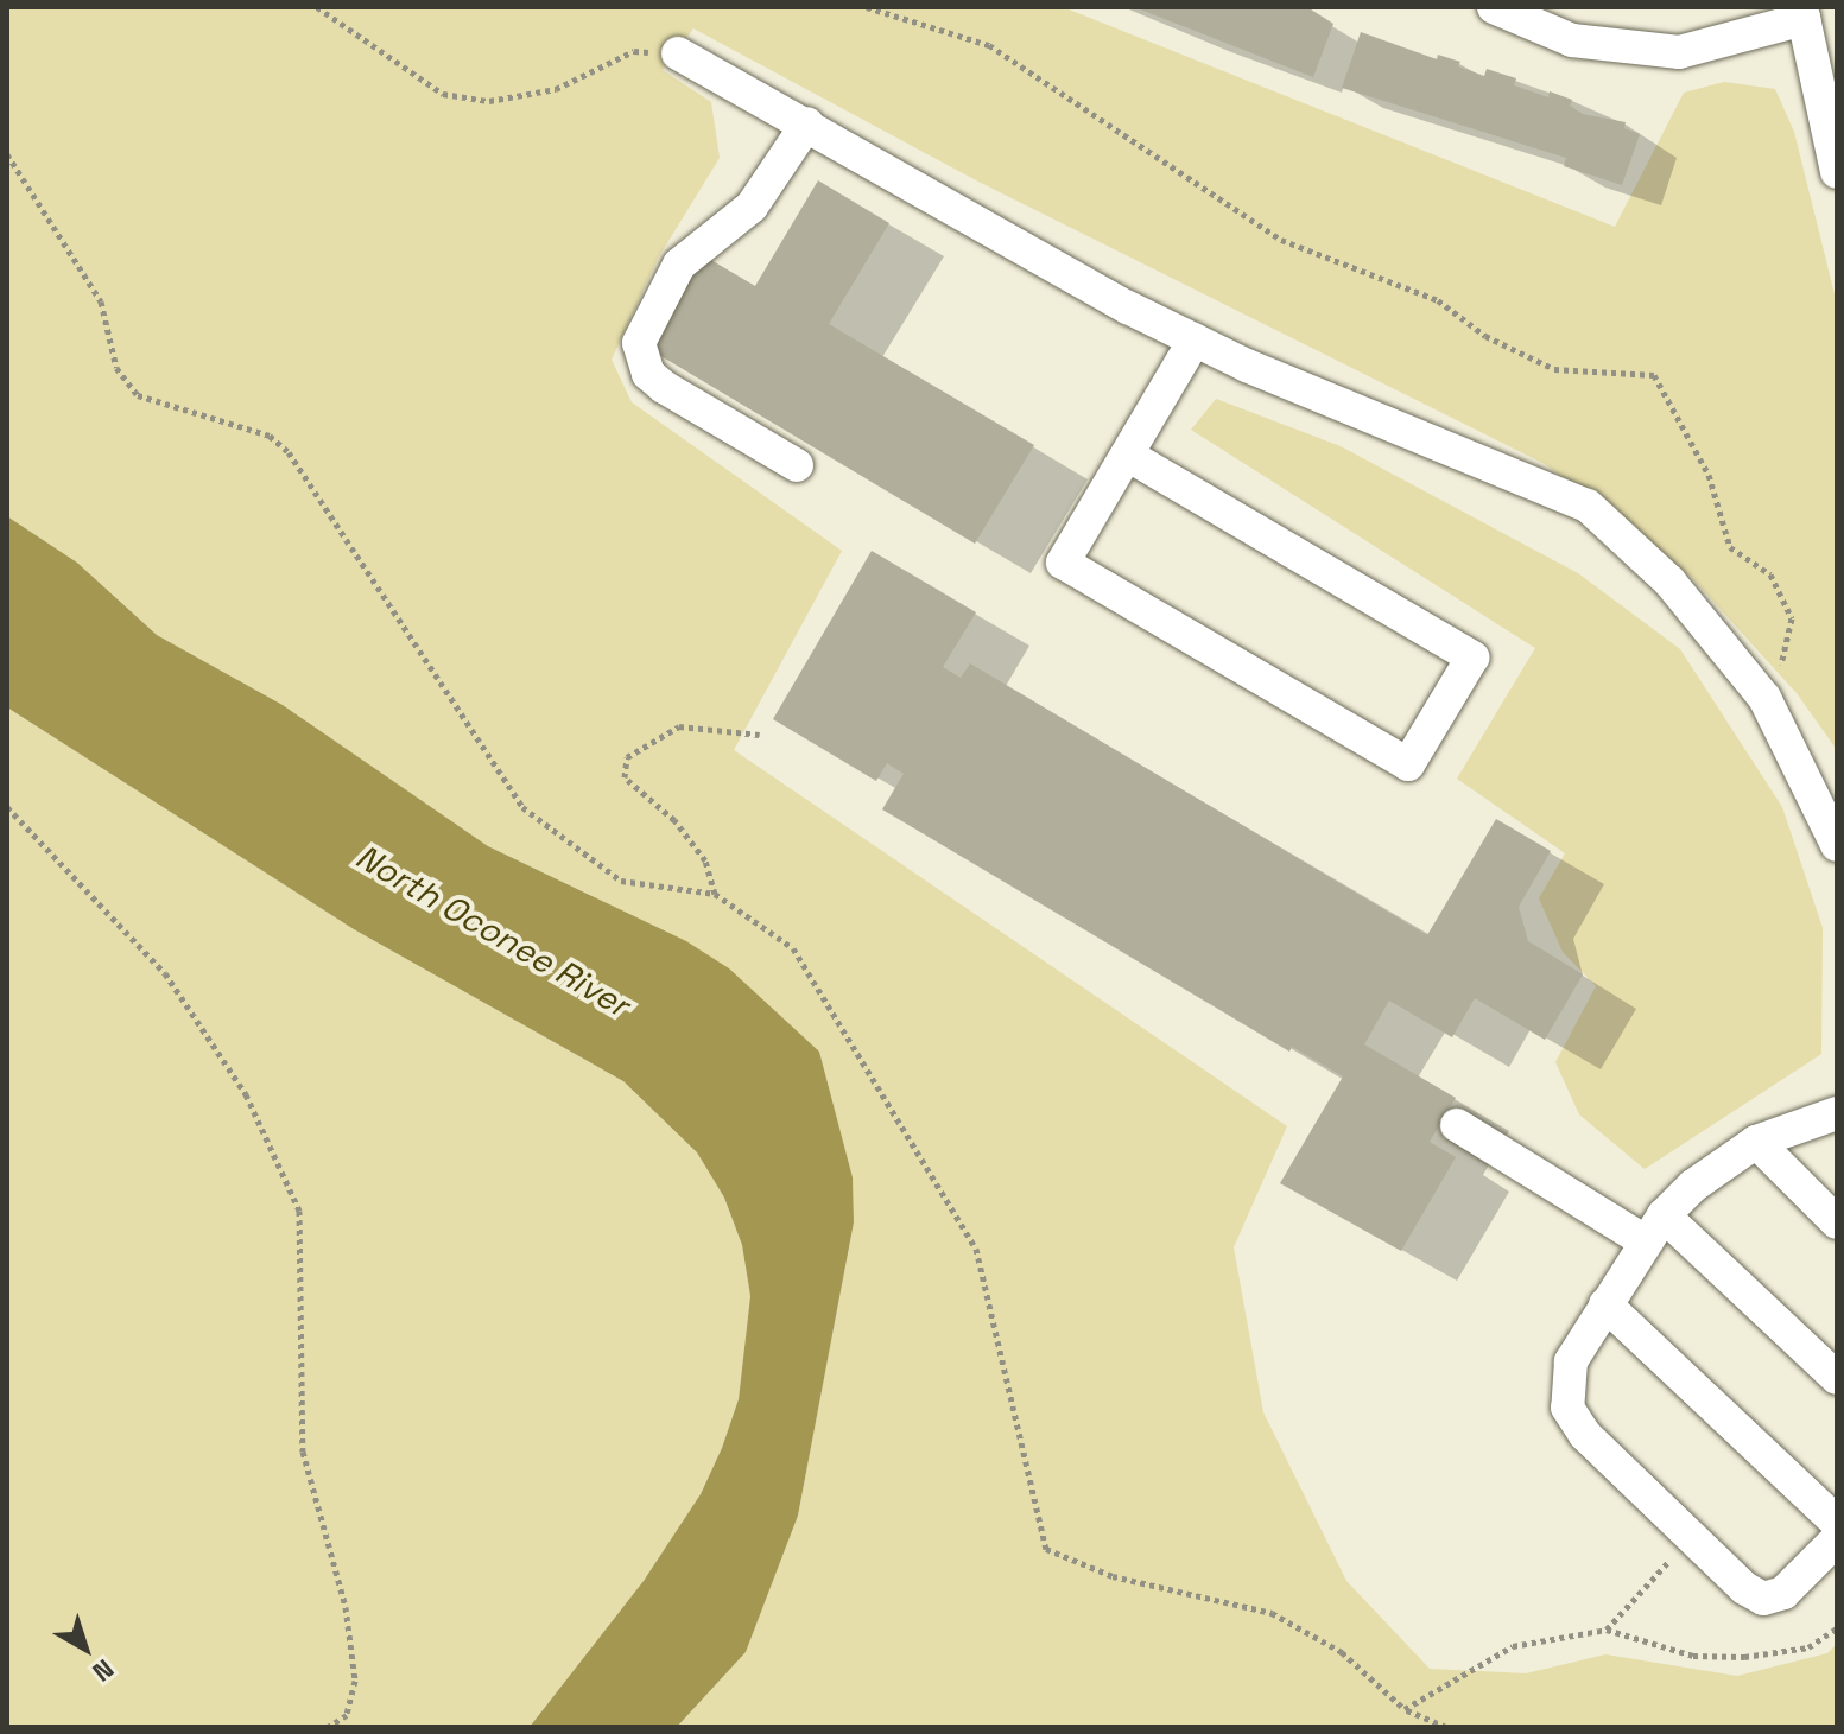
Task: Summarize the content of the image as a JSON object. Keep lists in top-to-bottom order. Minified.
{"water":["North Oconee River"],"north":"bottom right"}
